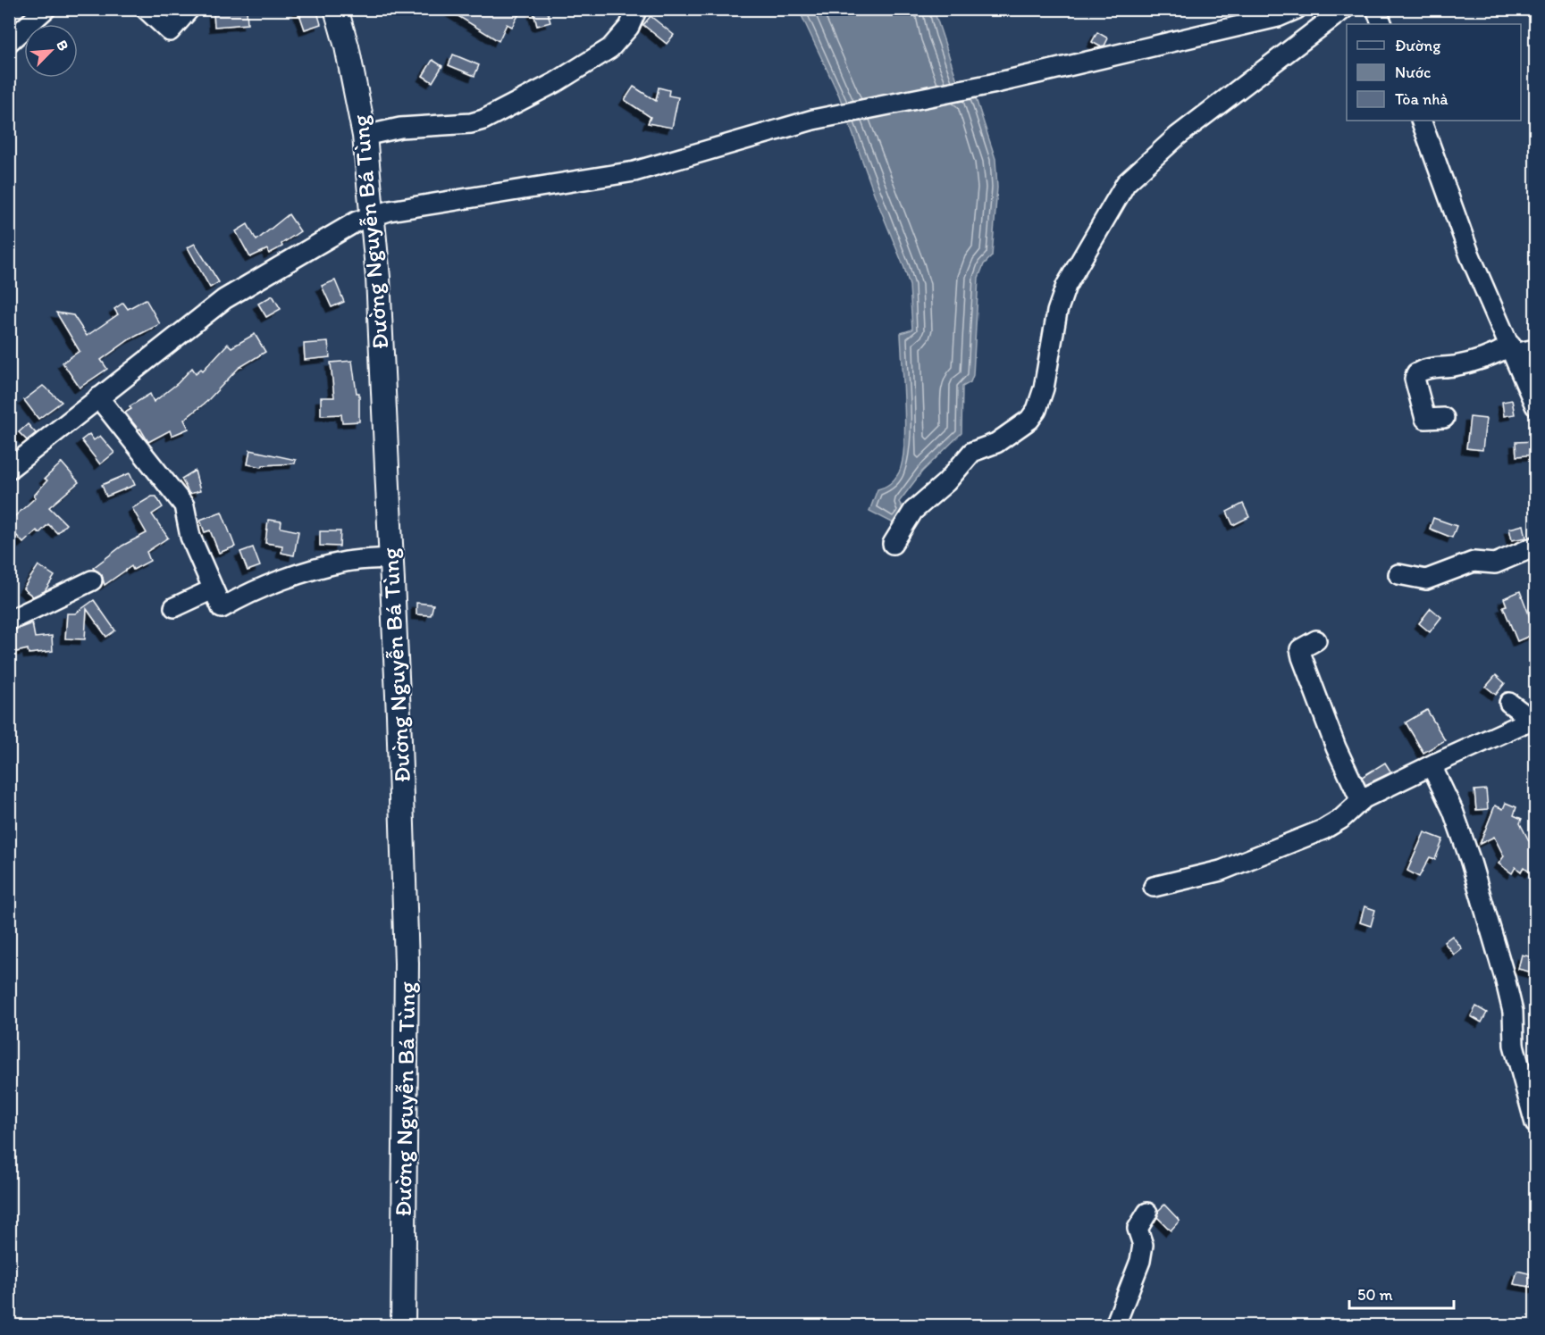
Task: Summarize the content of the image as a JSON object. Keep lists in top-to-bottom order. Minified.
{"streets":{"main road":["Đường Nguyễn Bá Tùng"]},"legend":["Đường","Nước","Tòa nhà"],"scale_bar":"50 m","north":"top right"}
